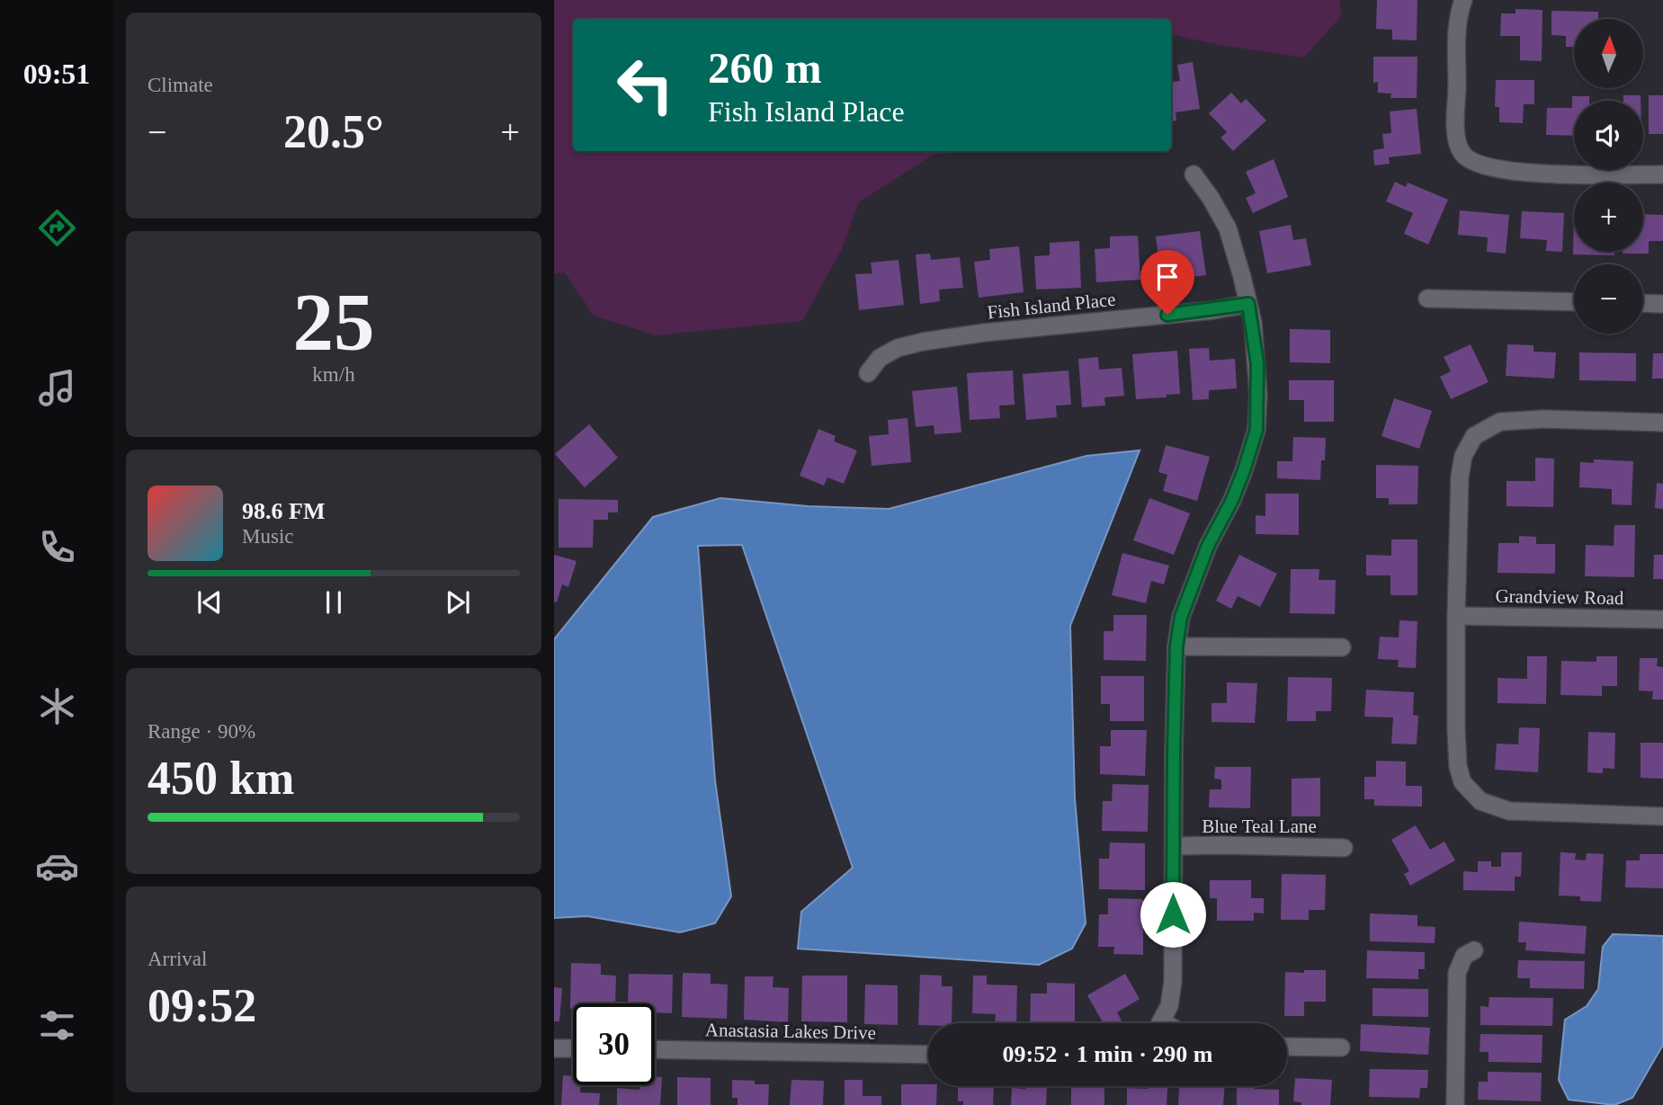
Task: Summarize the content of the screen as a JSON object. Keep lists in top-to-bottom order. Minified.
{"streets":{"street":["Fish Island Place","Grandview Road","Blue Teal Lane","Anastasia Lakes Drive"]},"north":"top","page":{"tabs":"09:51","tile":["Climate",["25","km/h"],["Range · 90%","450 km"],["Arrival","09:52"]],"map_buttons":["+","−"],"turn":["260 m","Fish Island Place"],"heat":["−","20.5°","+"],"song":["98.6 FM","Music"],"limit":"30","trip":"09:52 · 1 min · 290 m"}}
